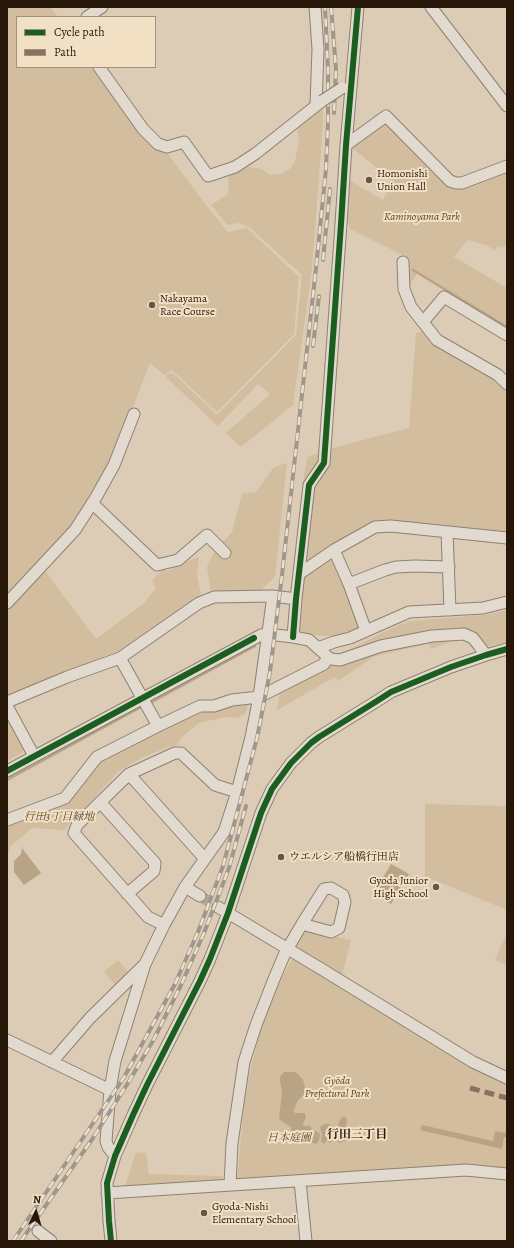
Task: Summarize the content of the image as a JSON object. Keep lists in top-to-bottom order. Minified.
{"districts":["行田三丁目"],"parks":["Kaminoyama Park","行田3丁目緑地","Gyōda Prefectural Park","日本庭園"],"places":["Homonishi Union Hall","Nakayama Race Course","ウエルシア船橋行田店","Gyoda Junior High School","Gyoda-Nishi Elementary School"],"legend":["Cycle path","Path"],"north":"top"}
